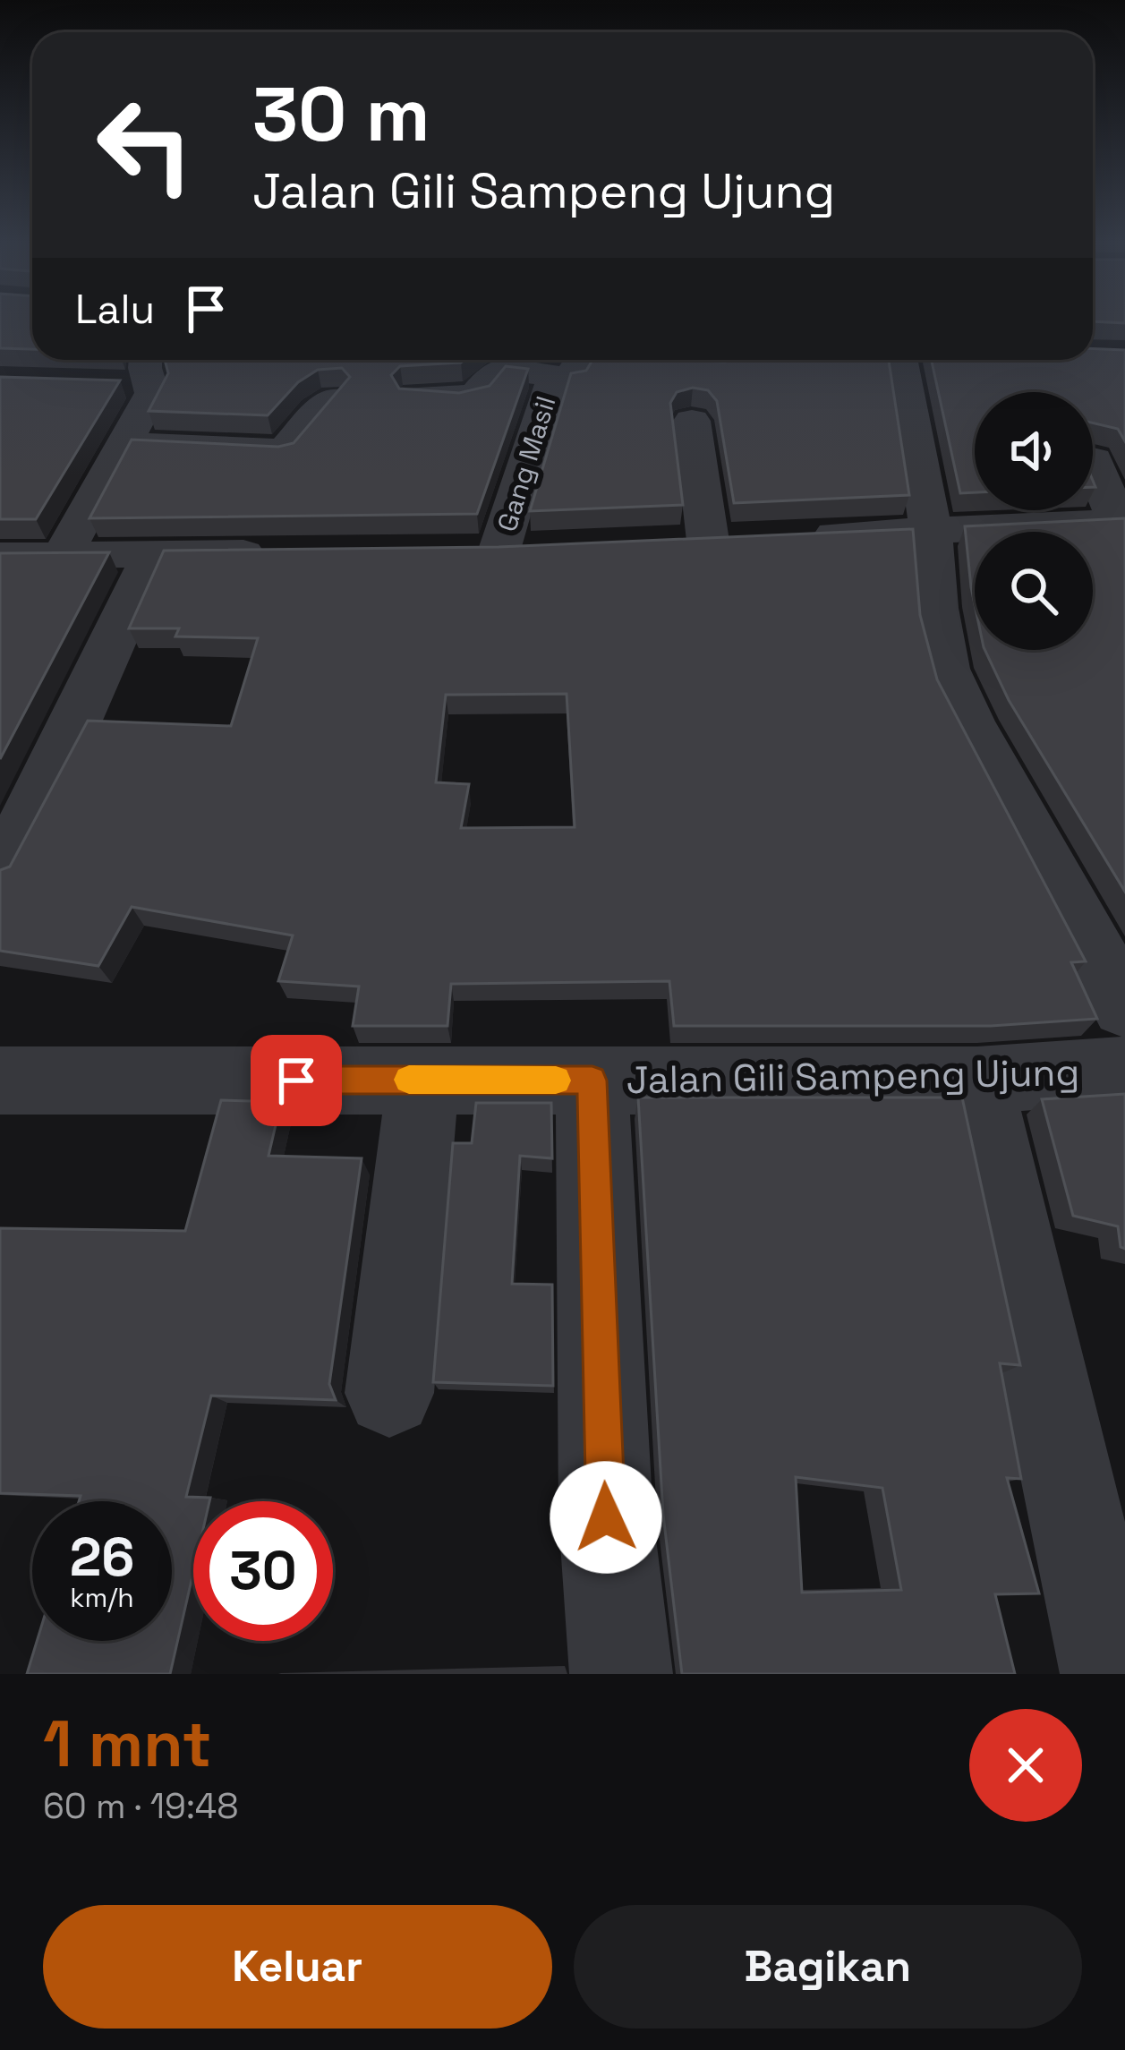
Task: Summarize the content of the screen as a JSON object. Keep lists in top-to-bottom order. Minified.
{"streets":{"street":["Gang Masil","Jalan Gili Sampeng Ujung"]},"page":{"turn":["30 m","Jalan Gili Sampeng Ujung"],"then":"Lalu","speed":"26 km/h","limit":"30","heading":["1 mnt","60 m · 19:48"],"buttons":["Keluar","Bagikan"]}}
